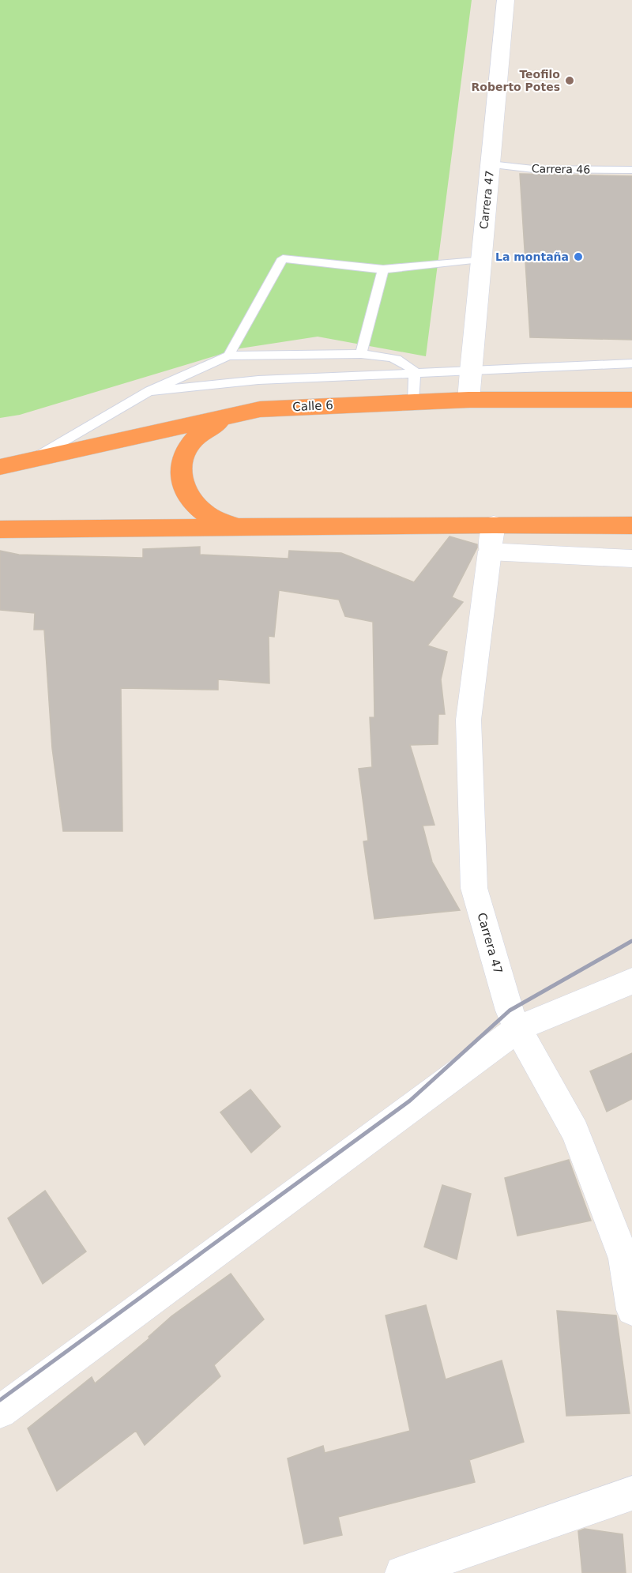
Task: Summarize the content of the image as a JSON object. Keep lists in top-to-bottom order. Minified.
{"streets":{"highway":["Calle 6"],"street":["Carrera 47"],"lane":["Carrera 46"]},"crossings":[["Carrera 46","Carrera 47"],["Carrera 47","Calle 6"]],"places":["Teofilo Roberto Potes","La montaña"]}
